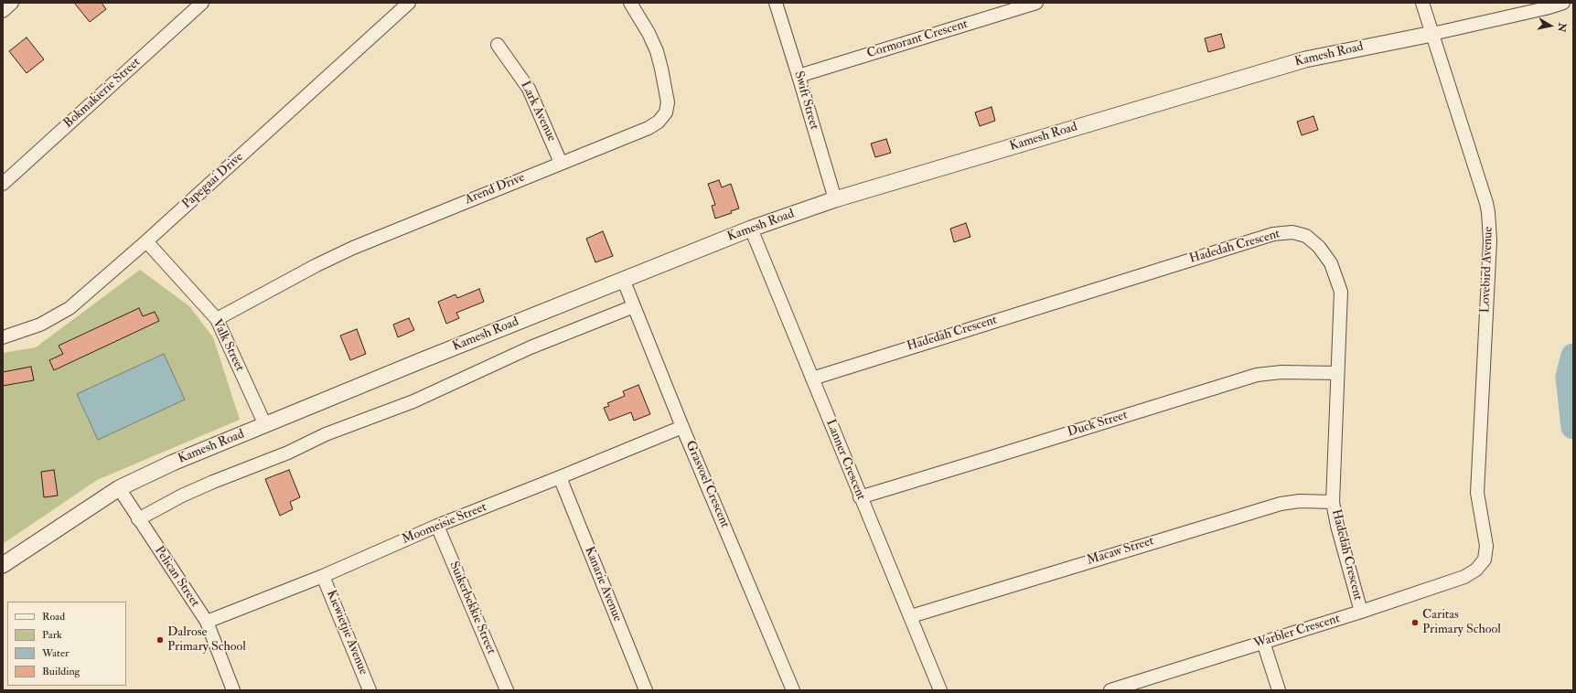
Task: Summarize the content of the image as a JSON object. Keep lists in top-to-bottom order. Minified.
{"streets":{"street":["Cormorant Crescent","Kamesh Road","Bokmakierie Street","Swift Street","Lark Avenue","Papegaai Drive","Arend Drive","Hadedah Crescent","Lovebird Avenue","Valk Street","Duck Street","Lanner Crescent","Grasvoel Crescent","Moomeisie Street","Macaw Street","Pelican Street","Kanarie Avenue","Suikerbekkie Street","Warbler Crescent","Kiewietjie Avenue"]},"crossings":[["Cormorant Crescent","Swift Street"],["Kamesh Road","Swift Street"],["Kamesh Road","Lovebird Avenue"],["Kamesh Road","Valk Street"],["Kamesh Road","Lanner Crescent"],["Kamesh Road","Grasvoel Crescent"],["Kamesh Road","Pelican Street"],["Lark Avenue","Arend Drive"],["Papegaai Drive","Valk Street"],["Arend Drive","Valk Street"],["Hadedah Crescent","Duck Street"],["Hadedah Crescent","Lanner Crescent"],["Hadedah Crescent","Macaw Street"],["Hadedah Crescent","Warbler Crescent"],["Lovebird Avenue","Warbler Crescent"],["Duck Street","Lanner Crescent"],["Lanner Crescent","Macaw Street"],["Grasvoel Crescent","Moomeisie Street"],["Moomeisie Street","Pelican Street"],["Moomeisie Street","Kanarie Avenue"],["Moomeisie Street","Suikerbekkie Street"],["Moomeisie Street","Kiewietjie Avenue"]],"places":["Caritas Primary School","Dalrose Primary School"],"legend":["Road","Park","Water","Building"],"north":"right"}
